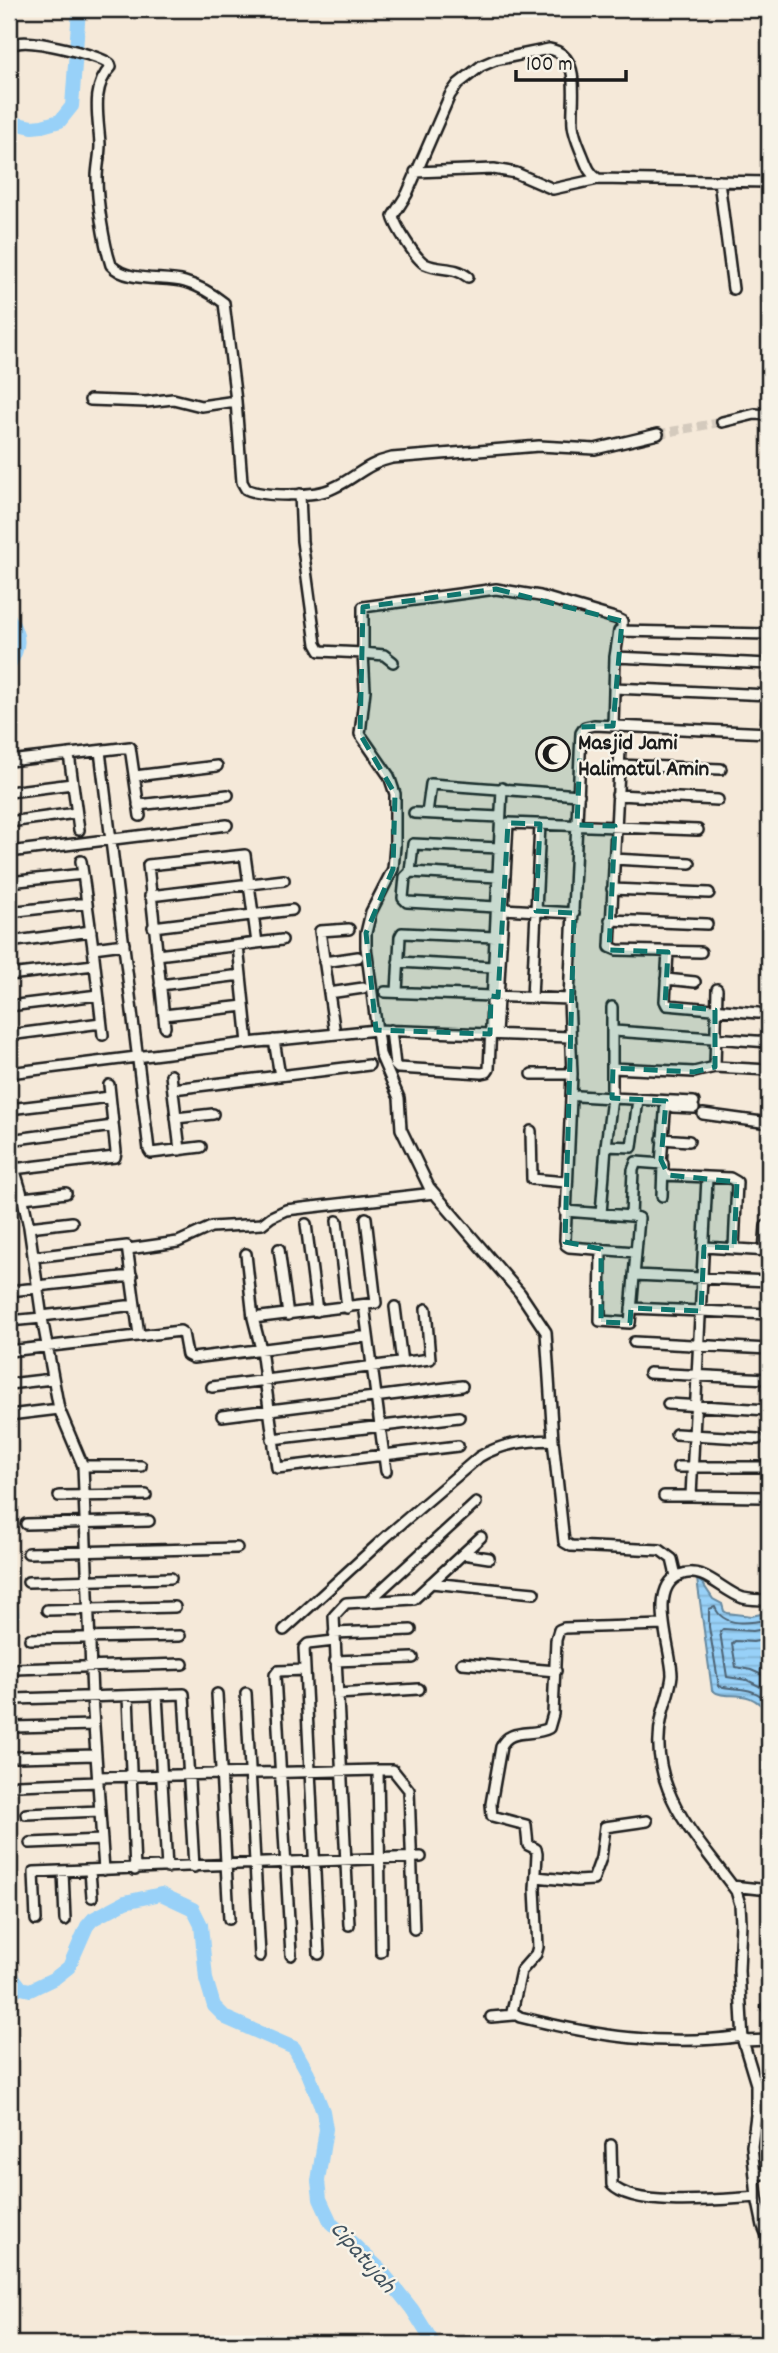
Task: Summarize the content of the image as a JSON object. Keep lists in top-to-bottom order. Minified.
{"water":["Cipatujah"],"places":{"mosque":["Masjid Jami Halimatul Amin"]},"scale_bar":"100 m"}
